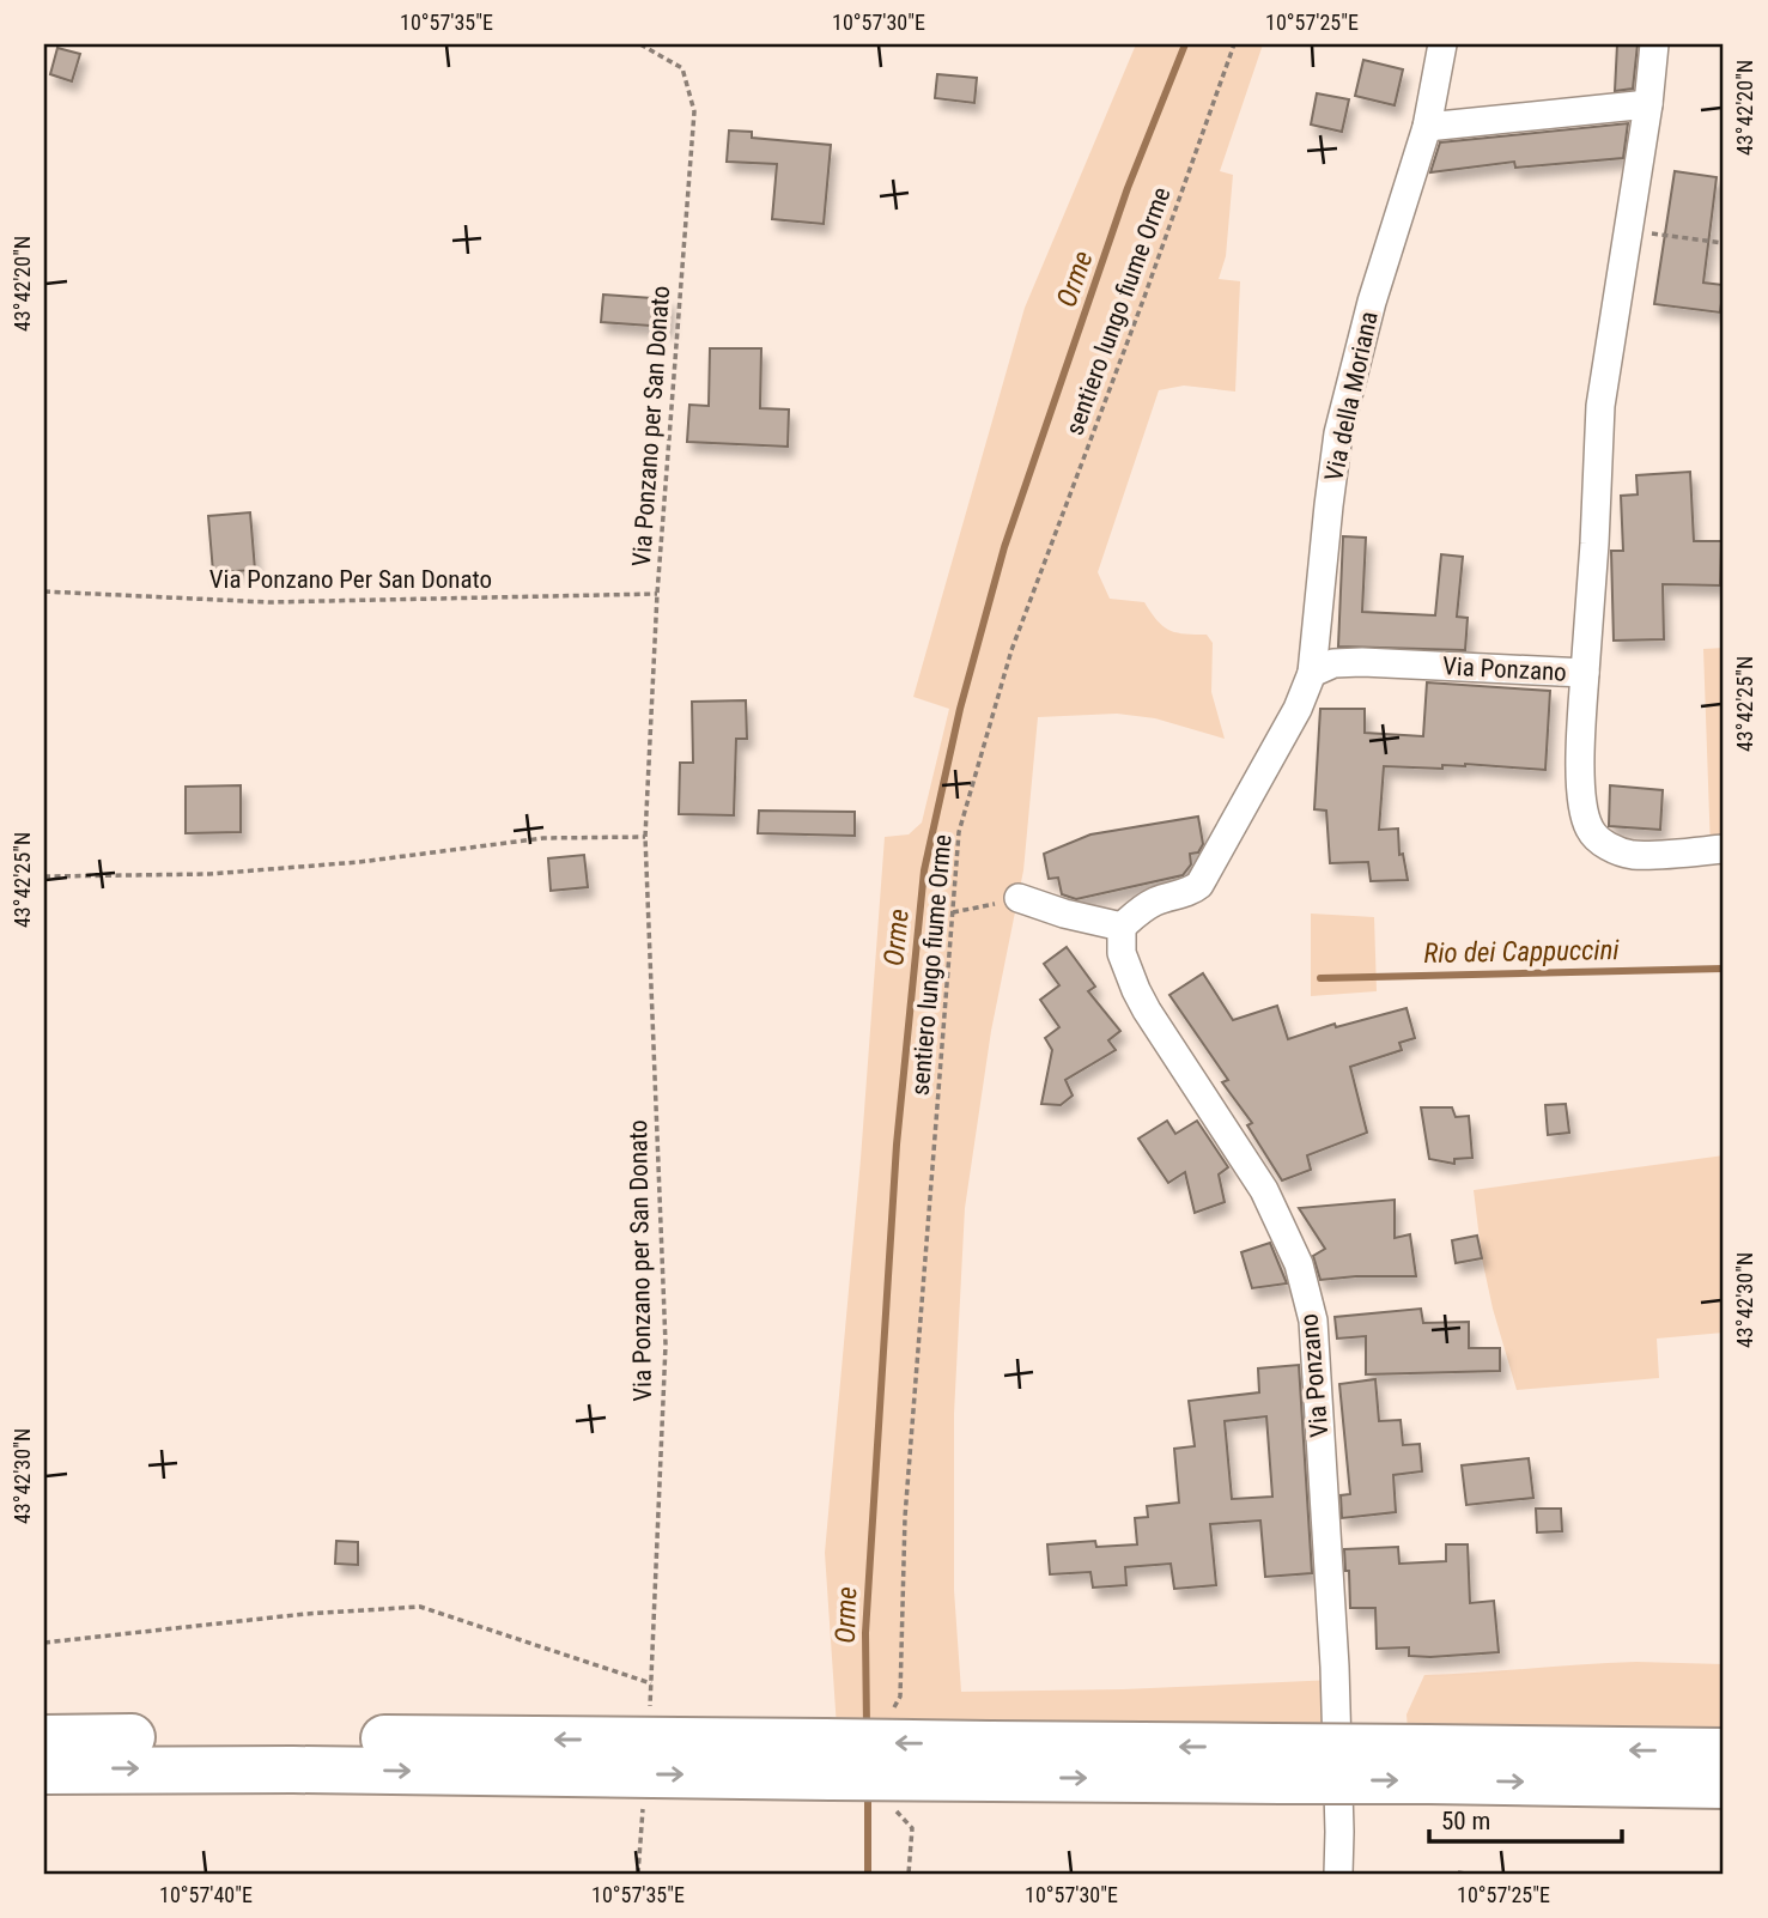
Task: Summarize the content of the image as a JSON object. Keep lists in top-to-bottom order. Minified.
{"streets":{"street":["Via della Moriana","Via Ponzano"],"path":["sentiero lungo fiume Orme","Via Ponzano per San Donato","Via Ponzano Per San Donato"]},"crossings":[["Via della Moriana","Via Ponzano"],["Via Ponzano per San Donato","Via Ponzano Per San Donato"]],"water":["Orme","Rio dei Cappuccini"],"scale_bar":"50 m","coordinates":["10°57'35\"E","10°57'30\"E","10°57'25\"E","43°42'20\"N","43°42'25\"N","43°42'30\"N","10°57'40\"E"]}
